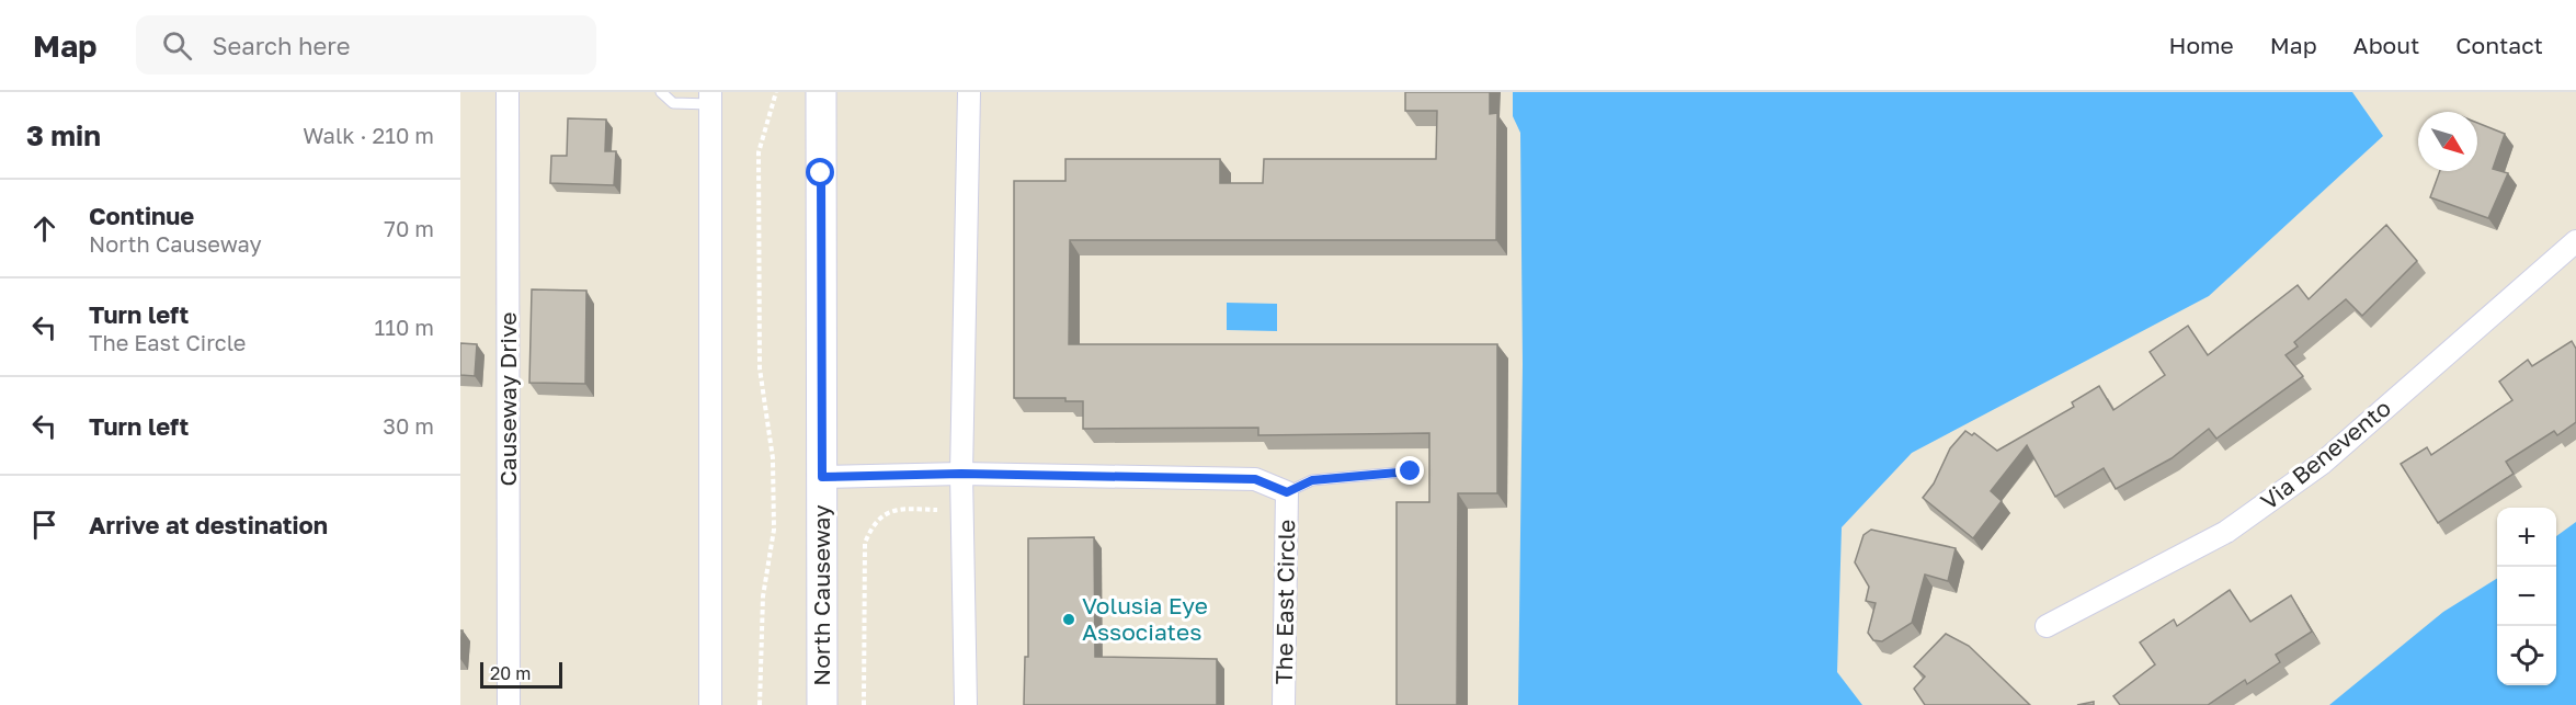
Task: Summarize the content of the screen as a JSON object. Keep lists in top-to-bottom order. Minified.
{"streets":{"main road":["North Causeway"],"street":["Causeway Drive","Via Benevento","The East Circle"]},"crossings":[["North Causeway","The East Circle"]],"places":["Volusia Eye Associates"],"scale_bar":"20 m","north":"bottom right","page":{"header":"Map","search":"Search here","nav":["Home","Map","About","Contact"],"heading":["3 min","Walk · 210 m"],"list":[["Continue","North Causeway","70 m"],["Turn left","The East Circle","110 m"],["Turn left","30 m"],"Arrive at destination"],"map_buttons":["+","−"],"scale":"20 m"}}
